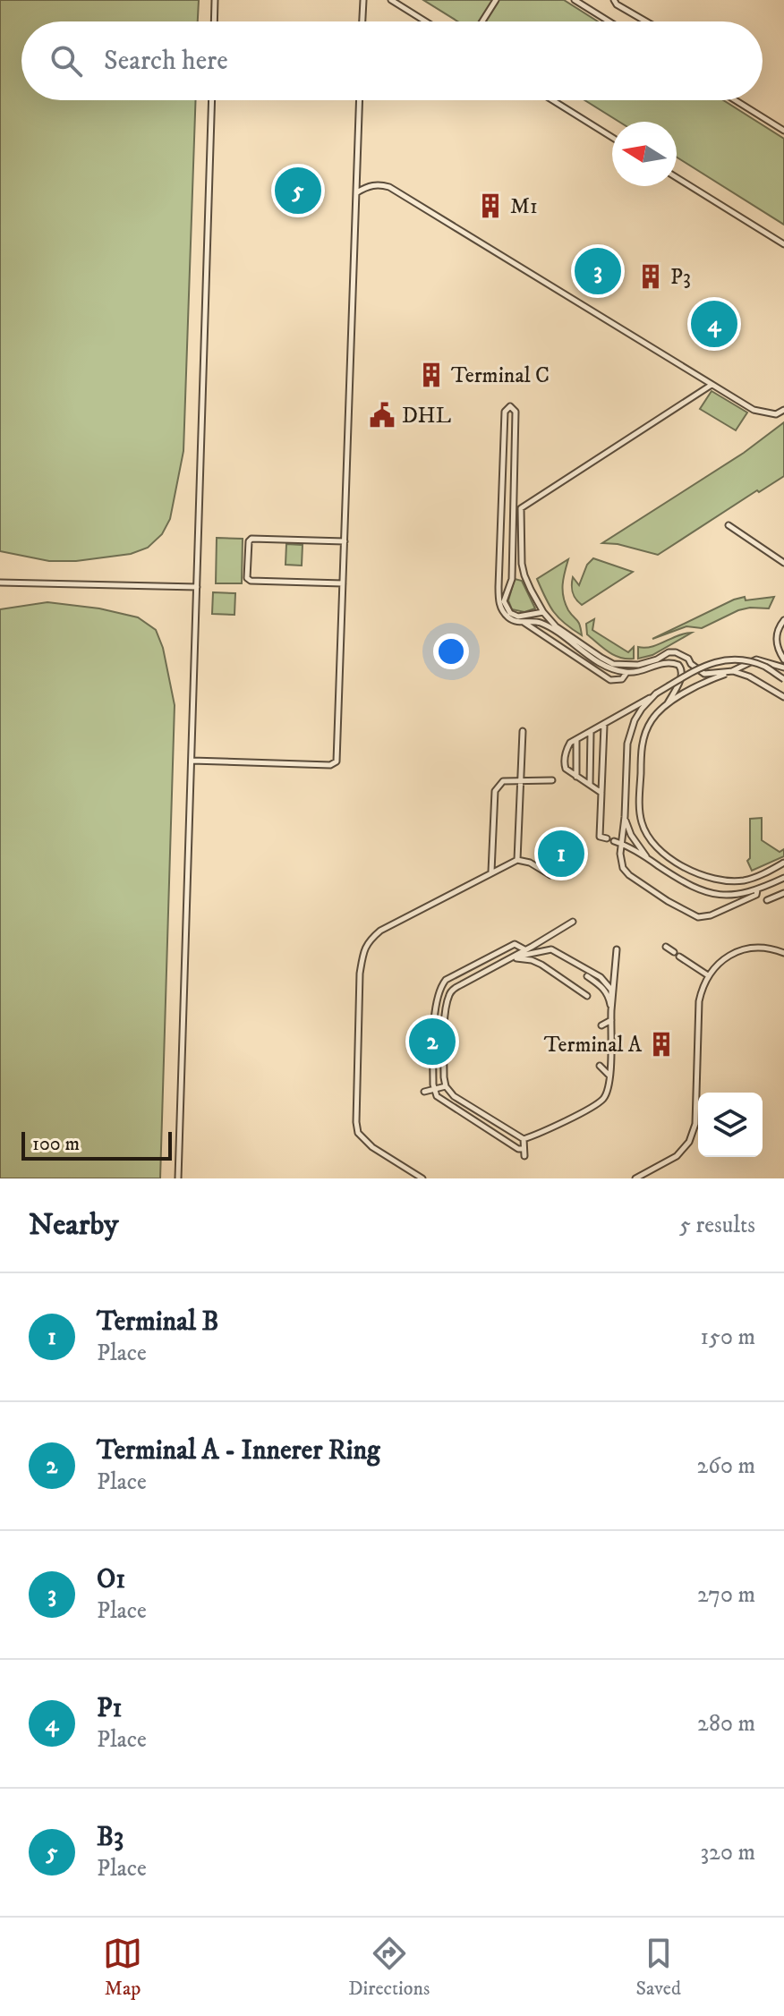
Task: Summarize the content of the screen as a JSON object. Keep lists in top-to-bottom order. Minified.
{"places":{"building":["M1","P3","Terminal C","Terminal A"],"public building":["DHL"]},"scale_bar":"100 m","north":"left","page":{"search":"Search here","pins":["5","3","4","1","2"],"scale":"100 m","heading":["Nearby","5 results"],"list":[{"mark":"1","name":"Terminal B","note":"Place","value":"150 m"},{"mark":"2","name":"Terminal A - Innerer Ring","note":"Place","value":"260 m"},{"mark":"3","name":"O1","note":"Place","value":"270 m"},{"mark":"4","name":"P1","note":"Place","value":"280 m"},{"mark":"5","name":"B3","note":"Place","value":"320 m"}],"nav":["Map","Directions","Saved"]}}
